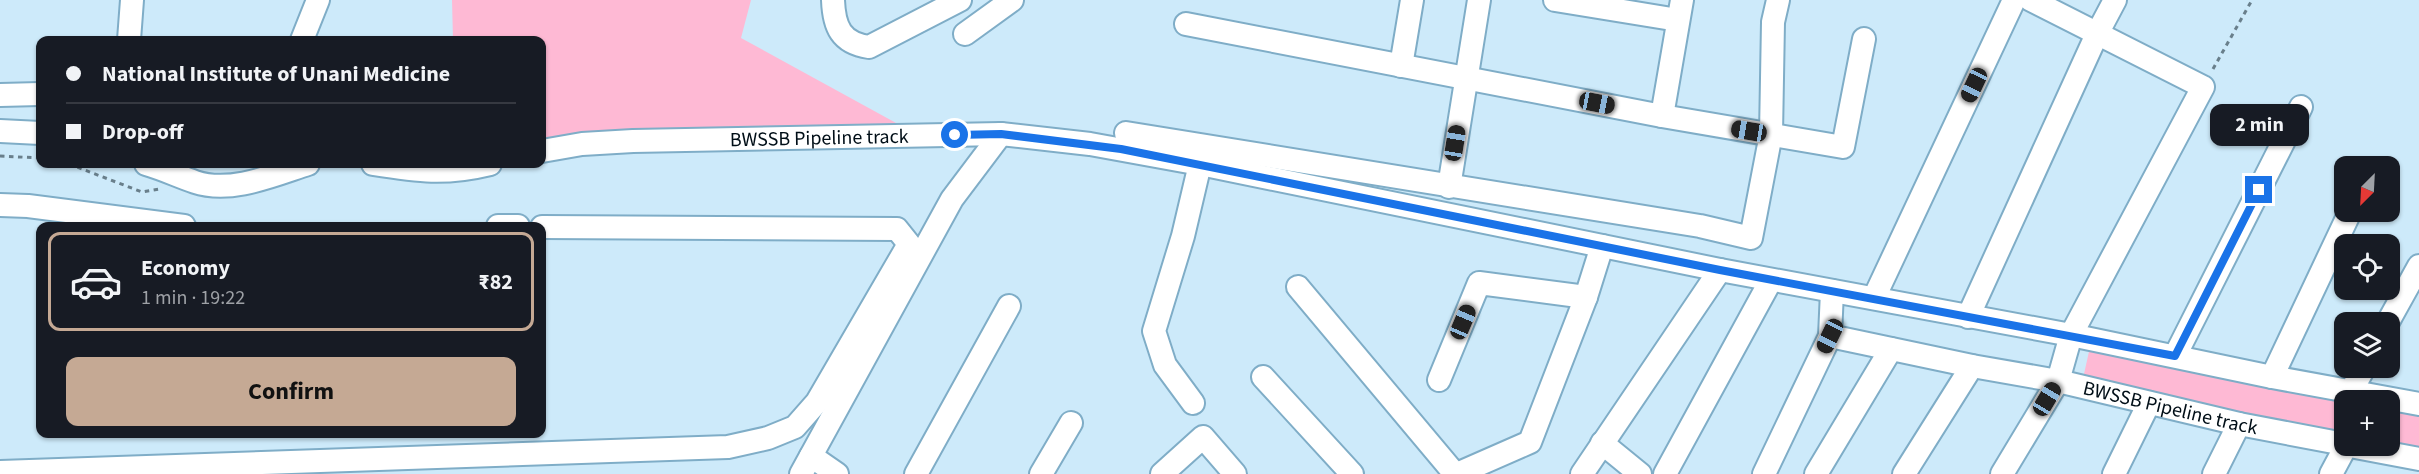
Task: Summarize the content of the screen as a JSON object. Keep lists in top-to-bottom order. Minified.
{"streets":{"street":["BWSSB Pipeline track"]},"north":"bottom left","page":{"banner":["National Institute of Unani Medicine","Drop-off"],"bubble":"2 min","map_buttons":"+","list":[{"name":"Economy","note":"1 min · 19:22","value":"₹82"}],"buttons":"Confirm"}}
